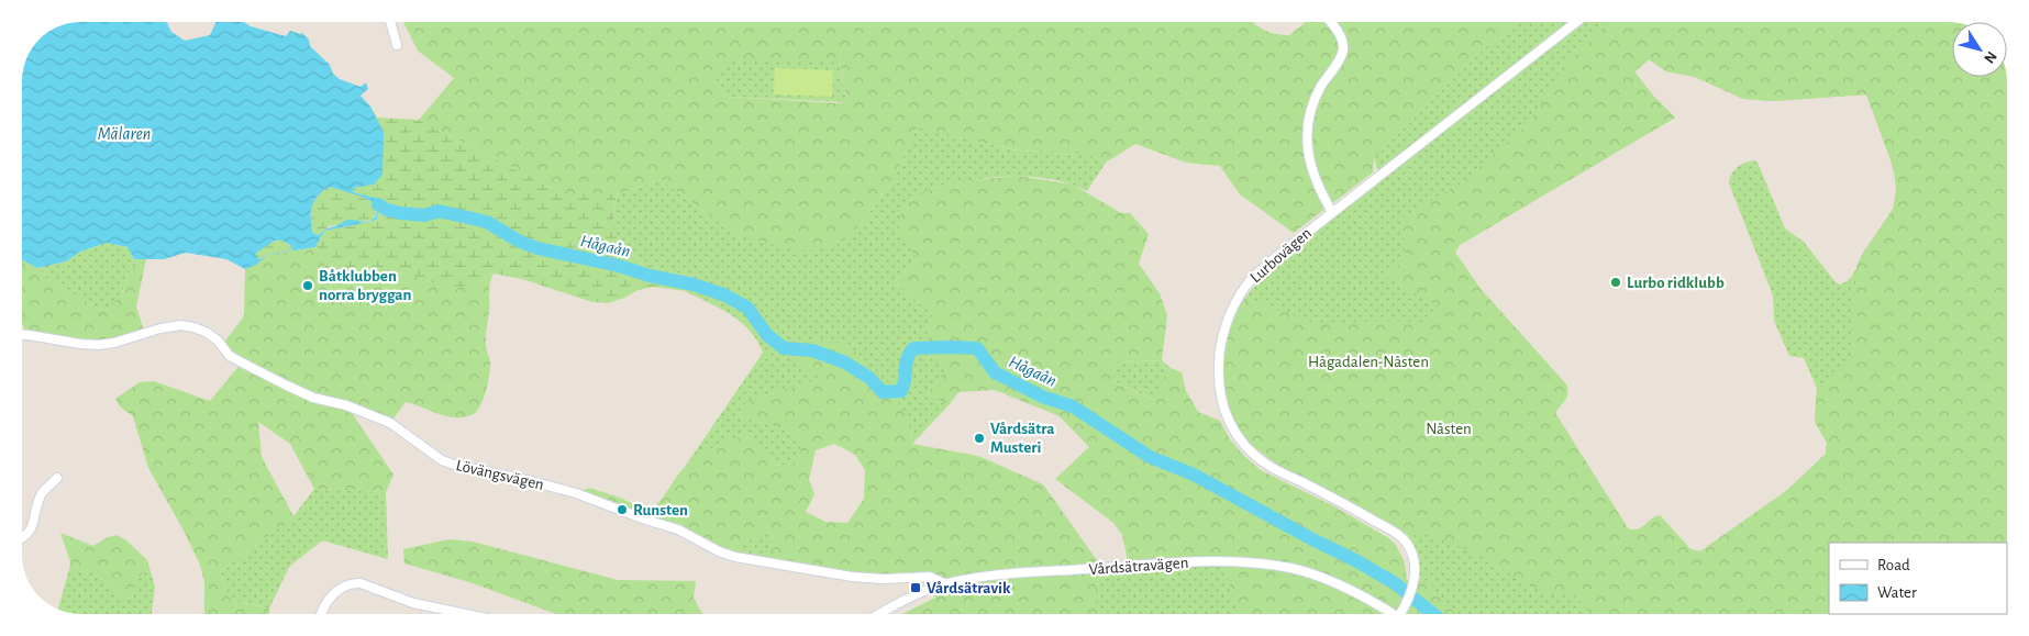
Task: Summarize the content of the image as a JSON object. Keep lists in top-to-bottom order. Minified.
{"streets":{"street":["Lurbovägen","Lövängsvägen","Vårdsätravägen"]},"crossings":[["Lövängsvägen","Vårdsätravägen"]],"water":["Mälaren","Hågaån"],"parks":["Hågadalen-Nåsten","Nåsten"],"places":{"other":["Lurbo ridklubb","Båtklubben norra bryggan","Vårdsätra Musteri","Runsten"],"transit":["Vårdsätravik"]},"legend":["Road","Water"],"north":"bottom right"}
